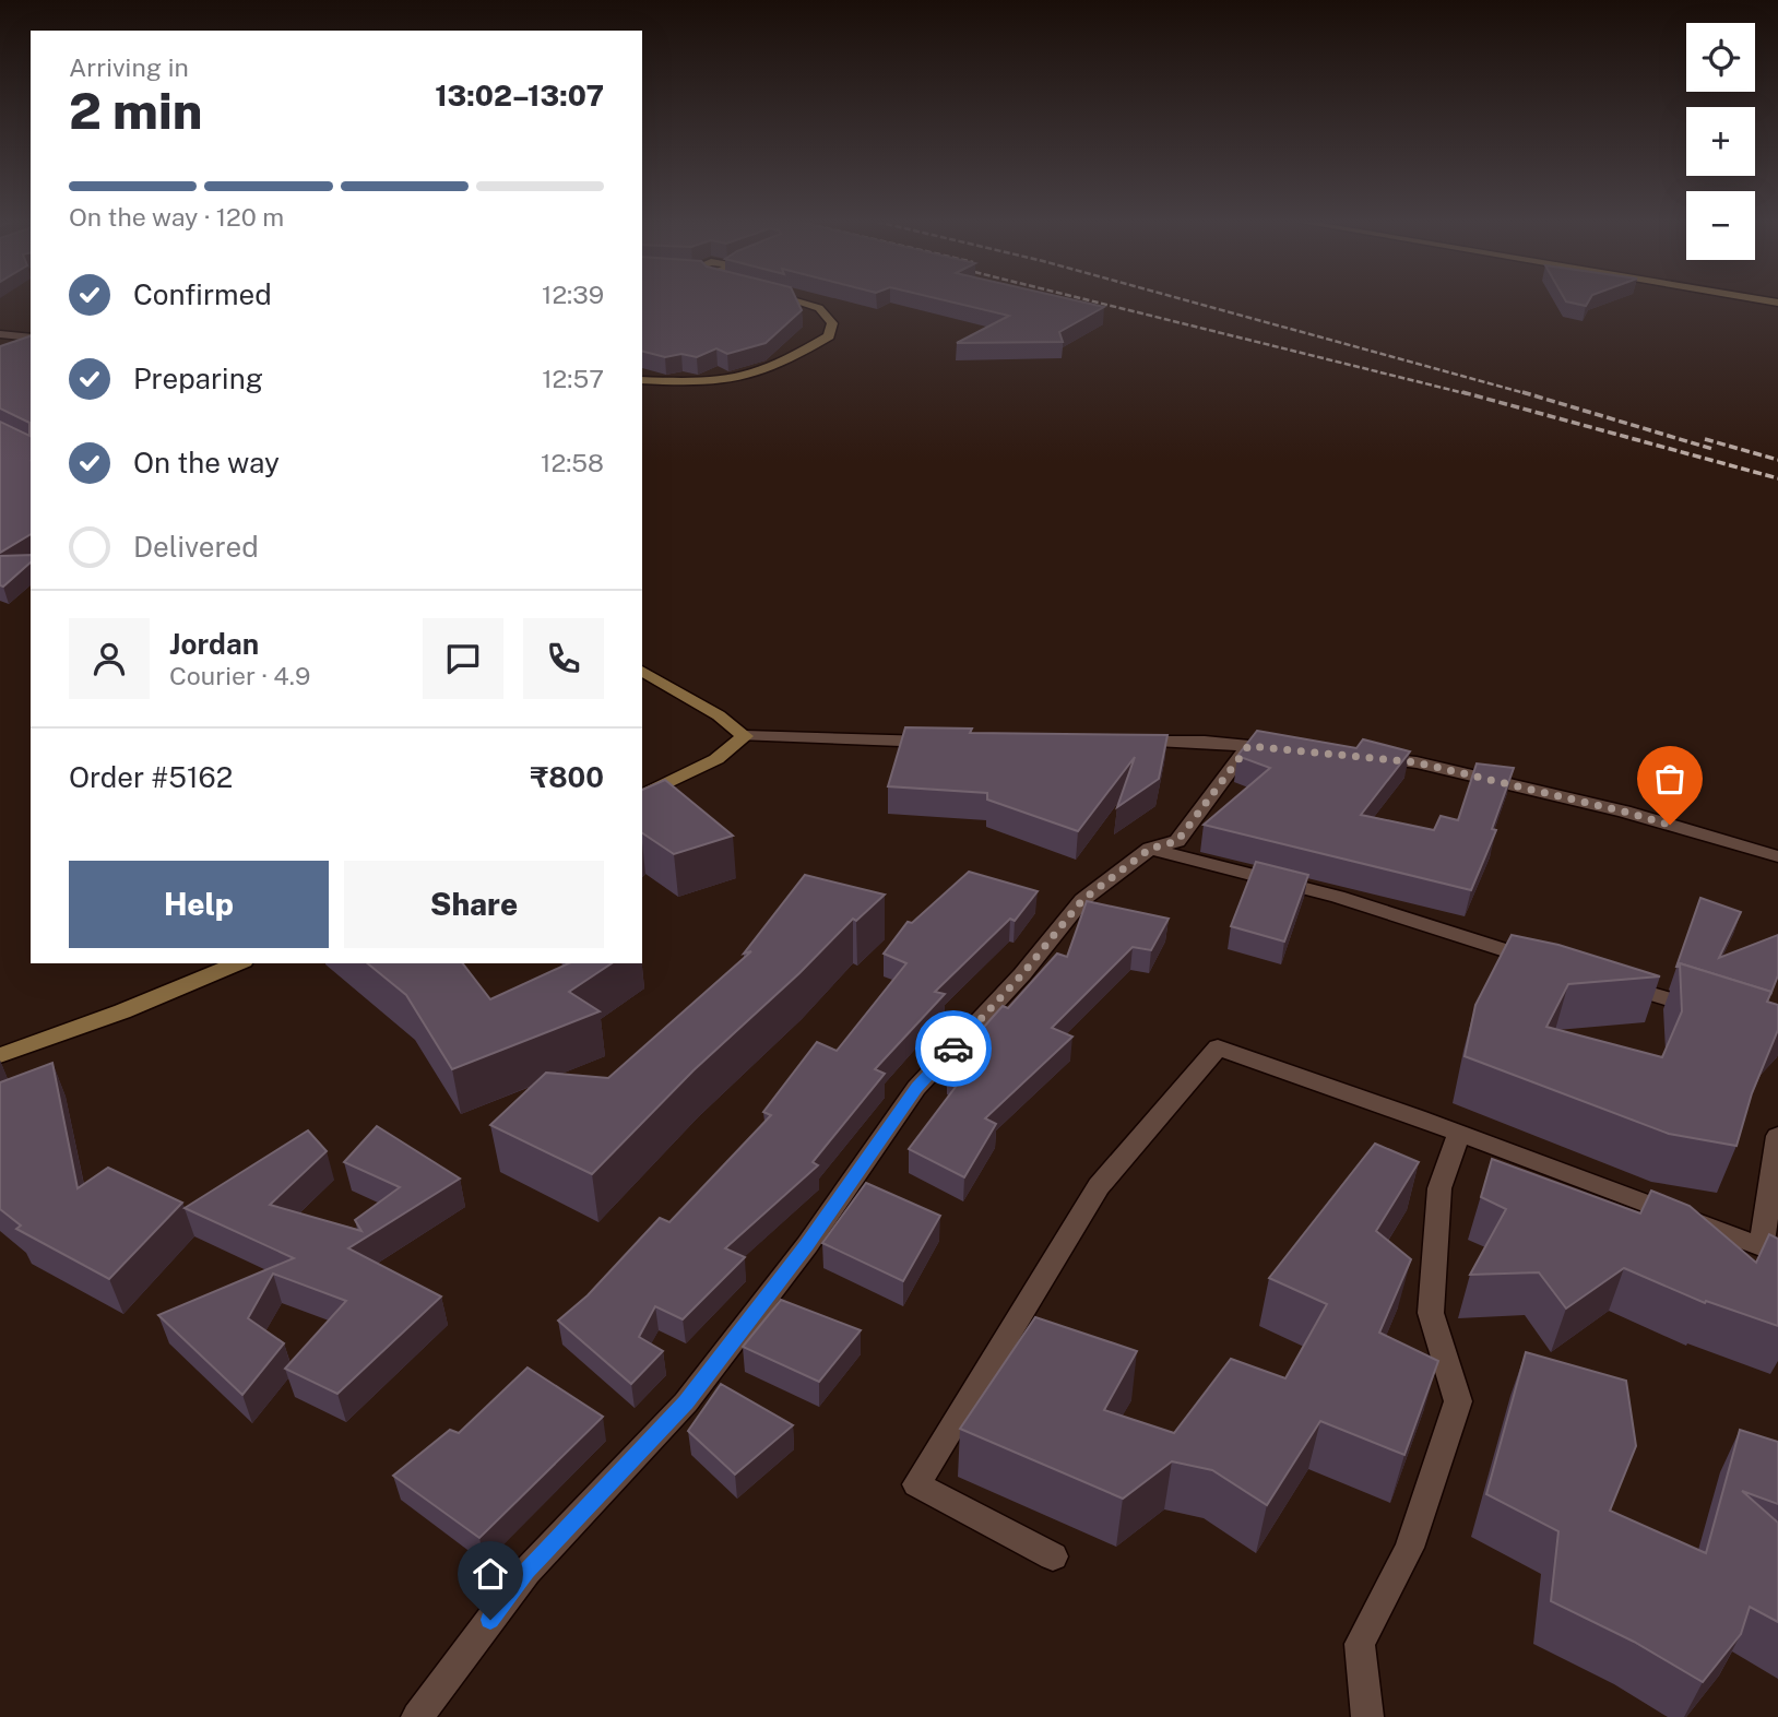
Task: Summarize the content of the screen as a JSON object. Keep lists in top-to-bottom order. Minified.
{"page":{"map_buttons":["+","−"],"heading":["2 min","Arriving in","13:02–13:07"],"panel":["Jordan","Courier · 4.9","Order #5162","₹800"],"bar":"On the way · 120 m","list":[["Confirmed","12:39"],["Preparing","12:57"],["On the way","12:58"],"Delivered"],"buttons":["Help","Share"]}}
